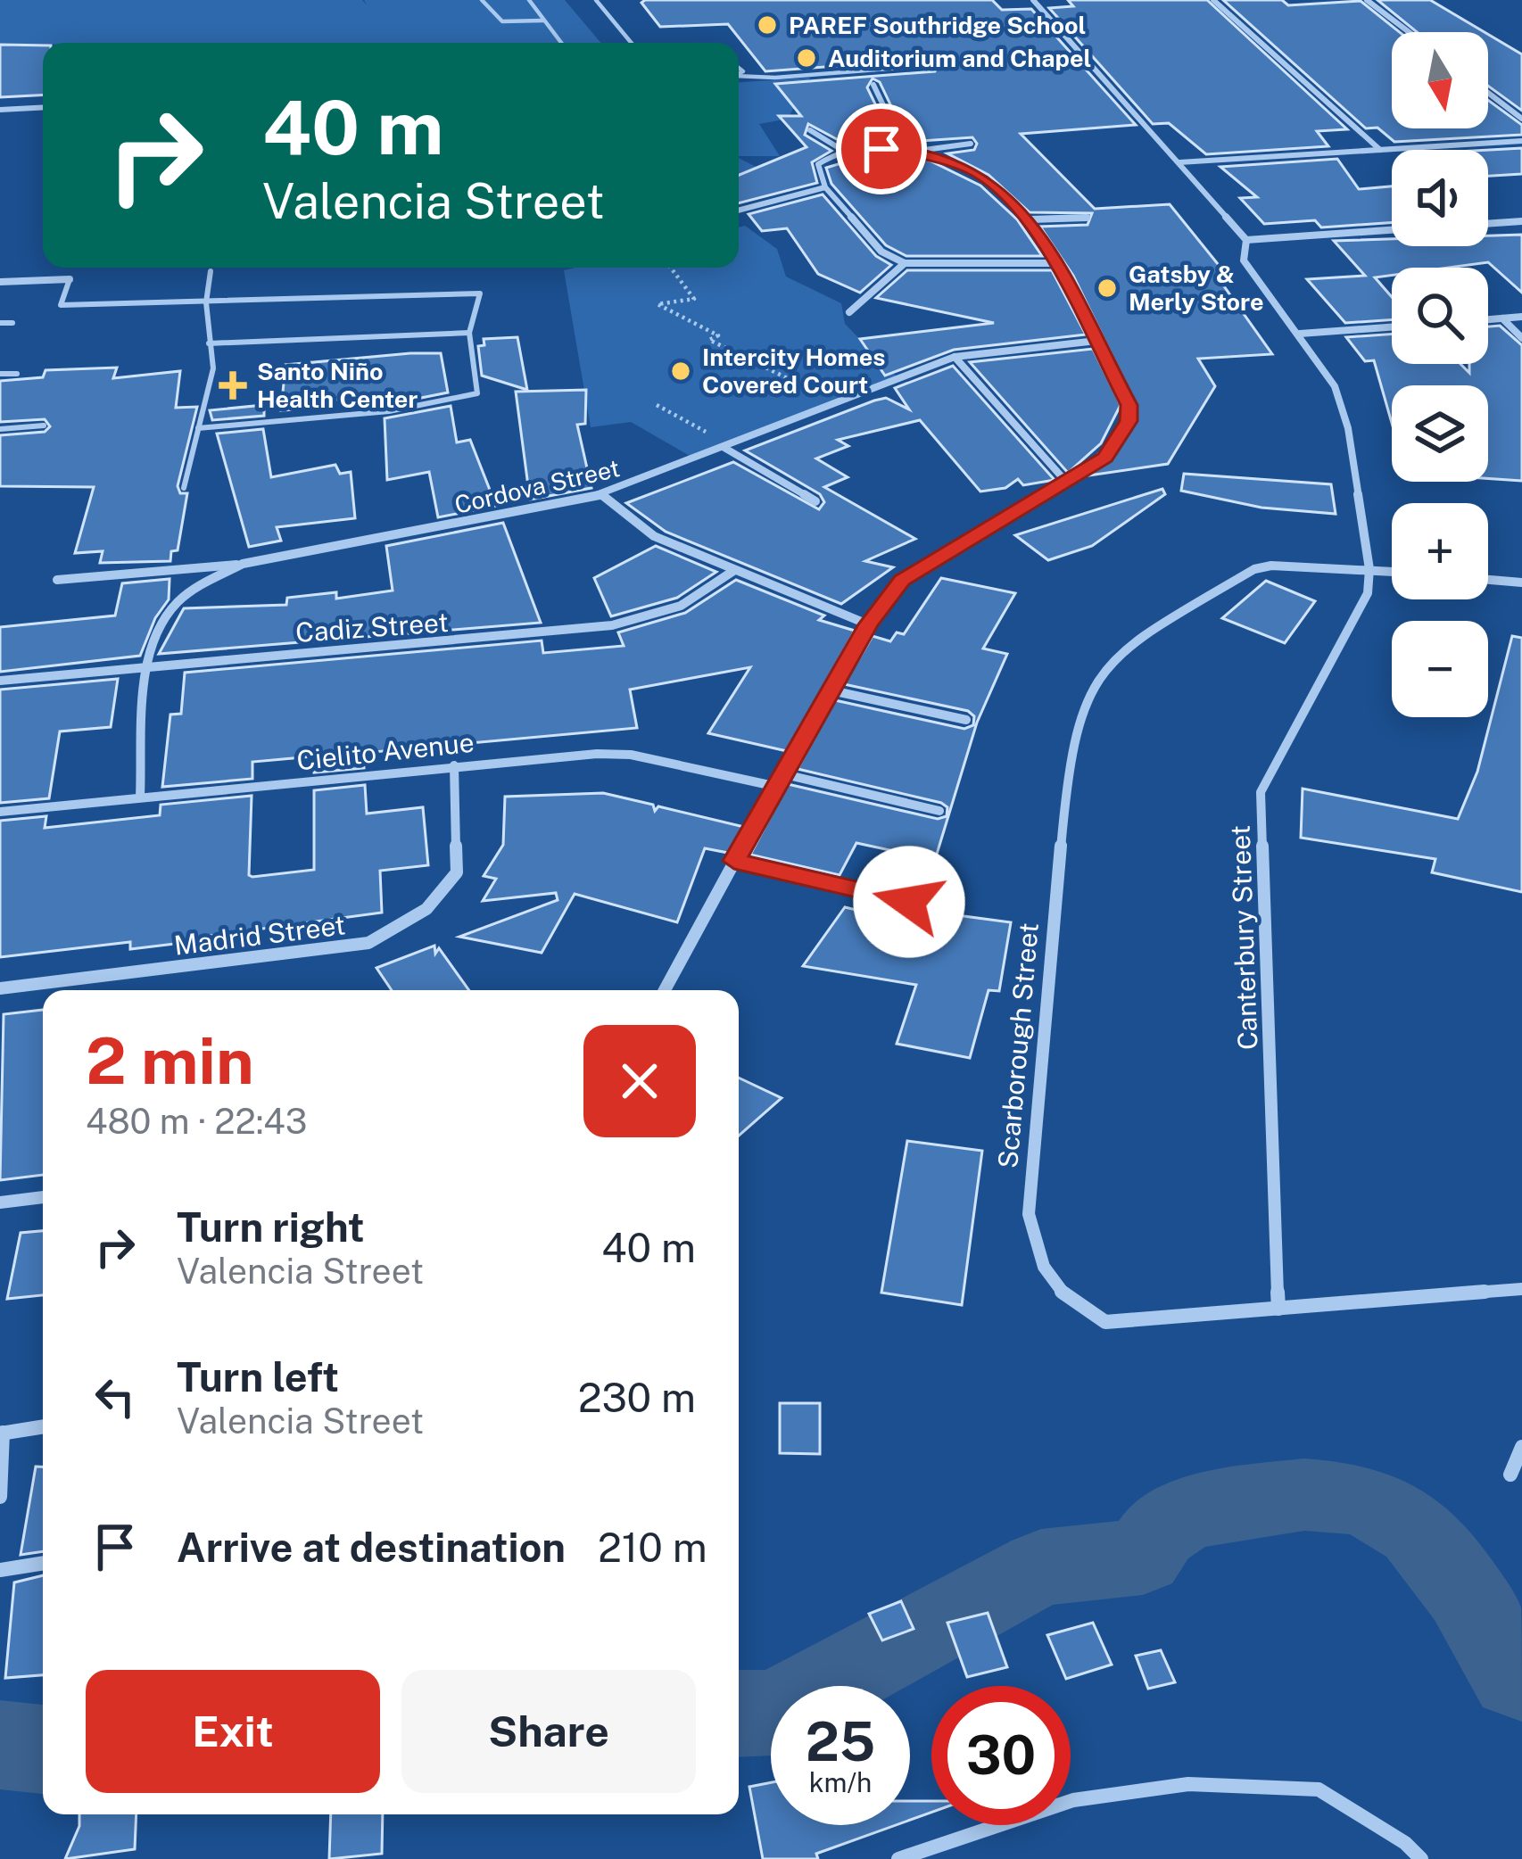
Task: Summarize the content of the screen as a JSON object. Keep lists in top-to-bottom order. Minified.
{"streets":{"street":["Cordova Street","Cadiz Street","Cielito Avenue","Madrid Street","Canterbury Street","Scarborough Street"]},"crossings":[["Cordova Street","Cadiz Street"],["Cordova Street","Cielito Avenue"],["Cielito Avenue","Madrid Street"],["Canterbury Street","Scarborough Street"]],"places":{"other":["PAREF Southridge School","Auditorium and Chapel","Gatsby & Merly Store","Intercity Homes Covered Court"],"health":["Santo Niño Health Center"]},"north":"bottom","page":{"map_buttons":["+","−"],"turn":["40 m","Valencia Street"],"heading":["2 min","480 m · 22:43"],"list":[{"name":"Turn right","note":"Valencia Street","value":"40 m"},{"name":"Turn left","note":"Valencia Street","value":"230 m"},{"name":"Arrive at destination","value":"210 m"}],"buttons":["Exit","Share"],"speed":"25 km/h","limit":"30"}}
